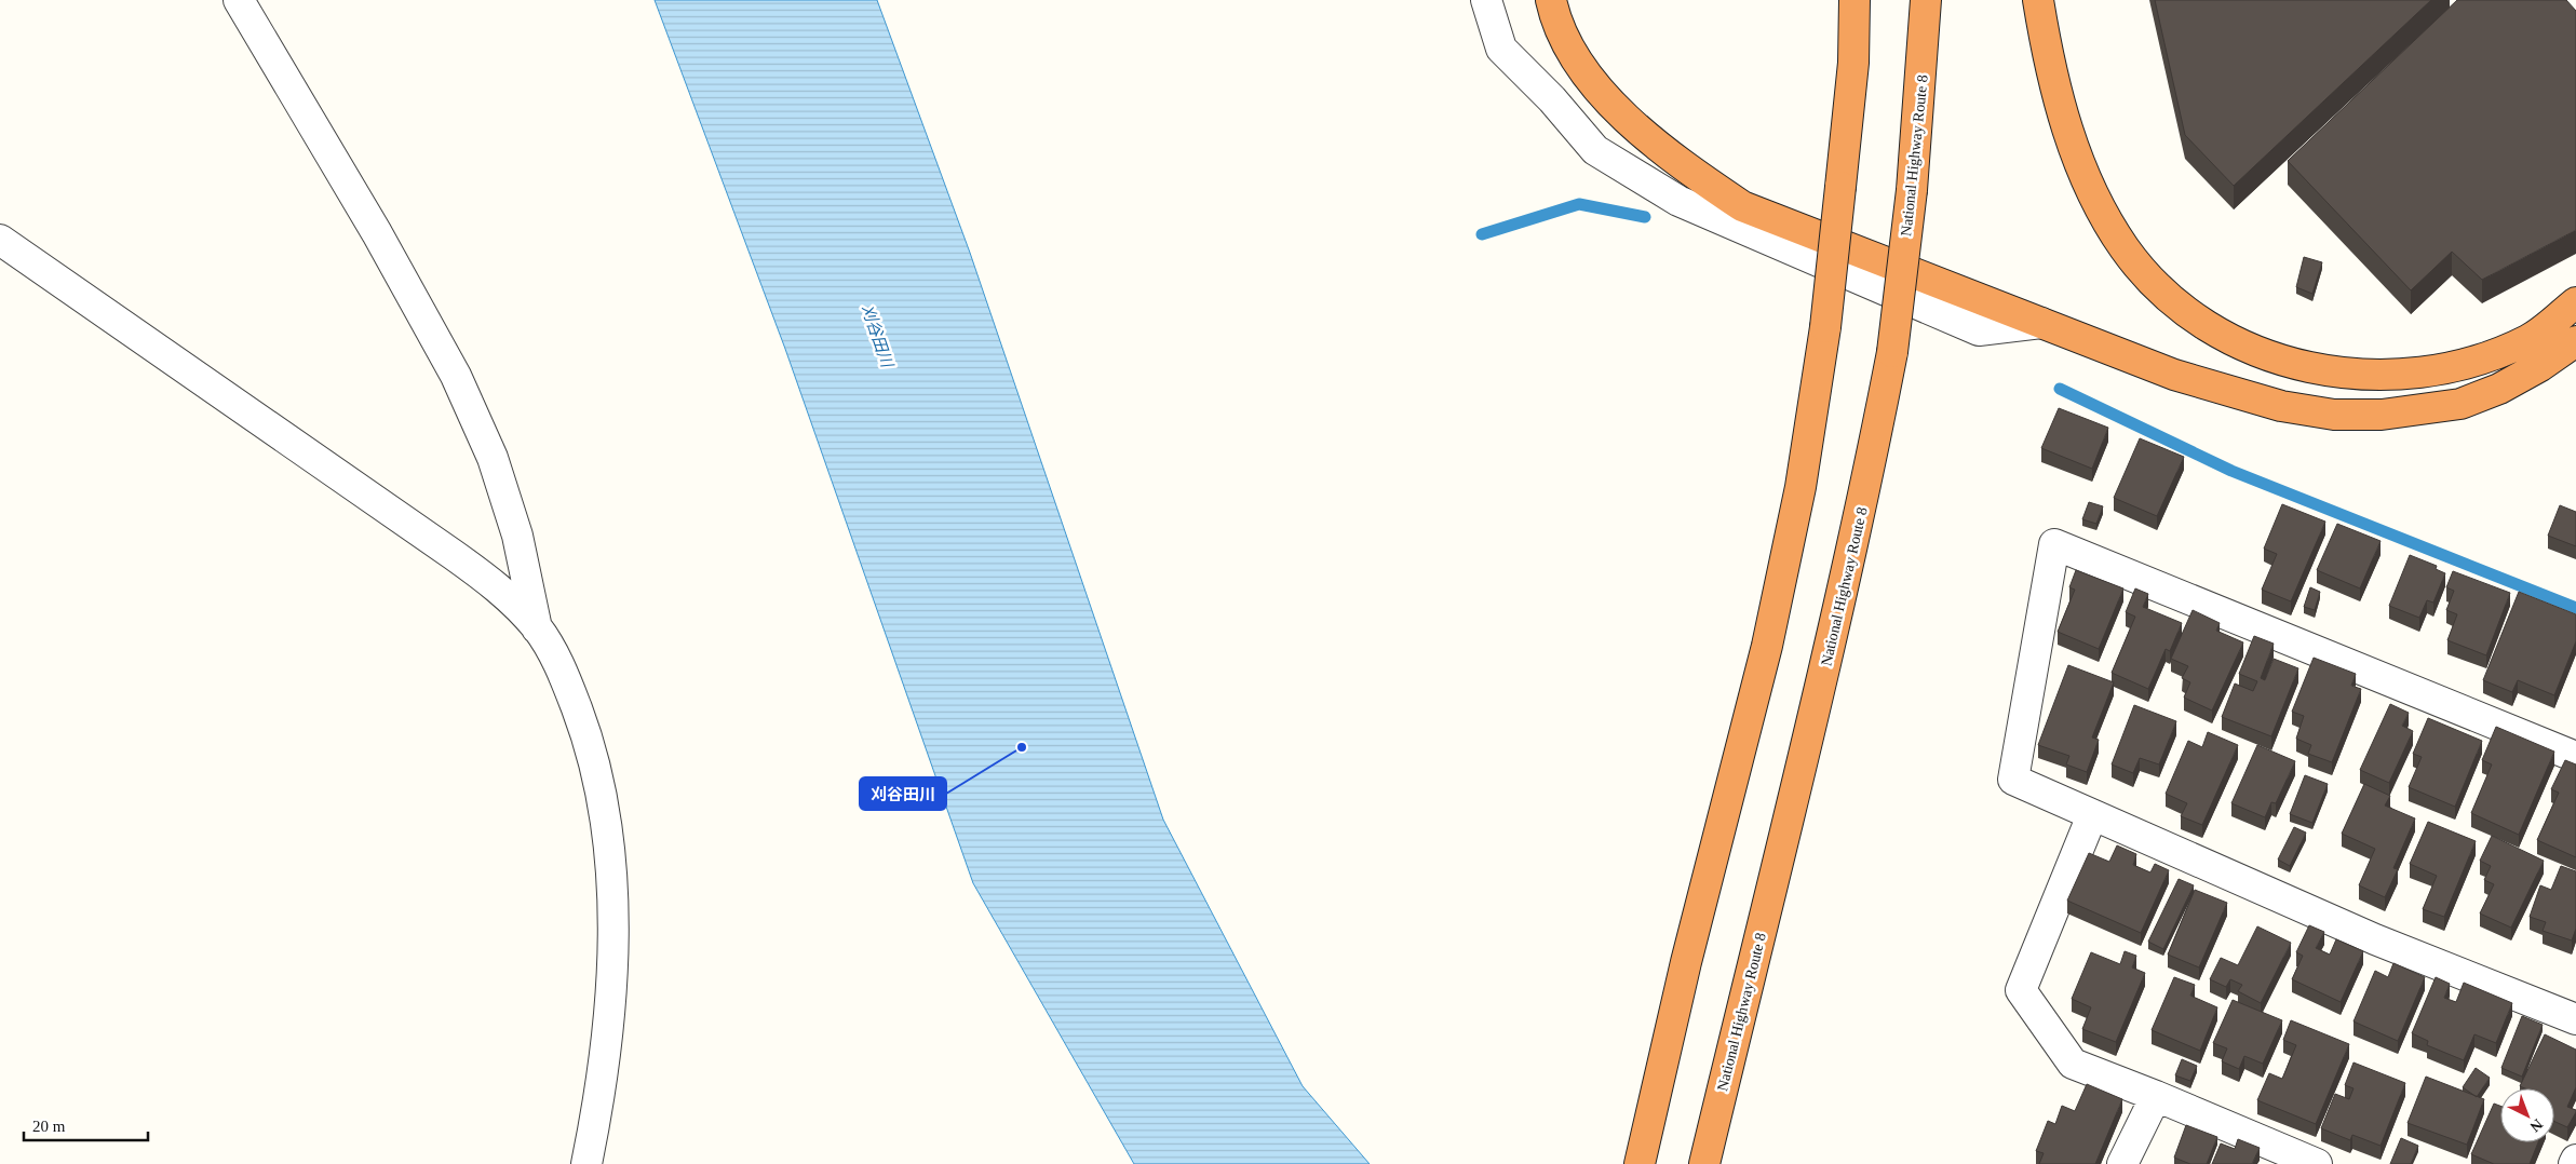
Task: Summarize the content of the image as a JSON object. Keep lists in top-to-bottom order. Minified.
{"streets":{"highway":["National Highway Route 8"]},"water":["刈谷田川"],"places":["刈谷田川"],"scale_bar":"20 m","north":"bottom right"}
